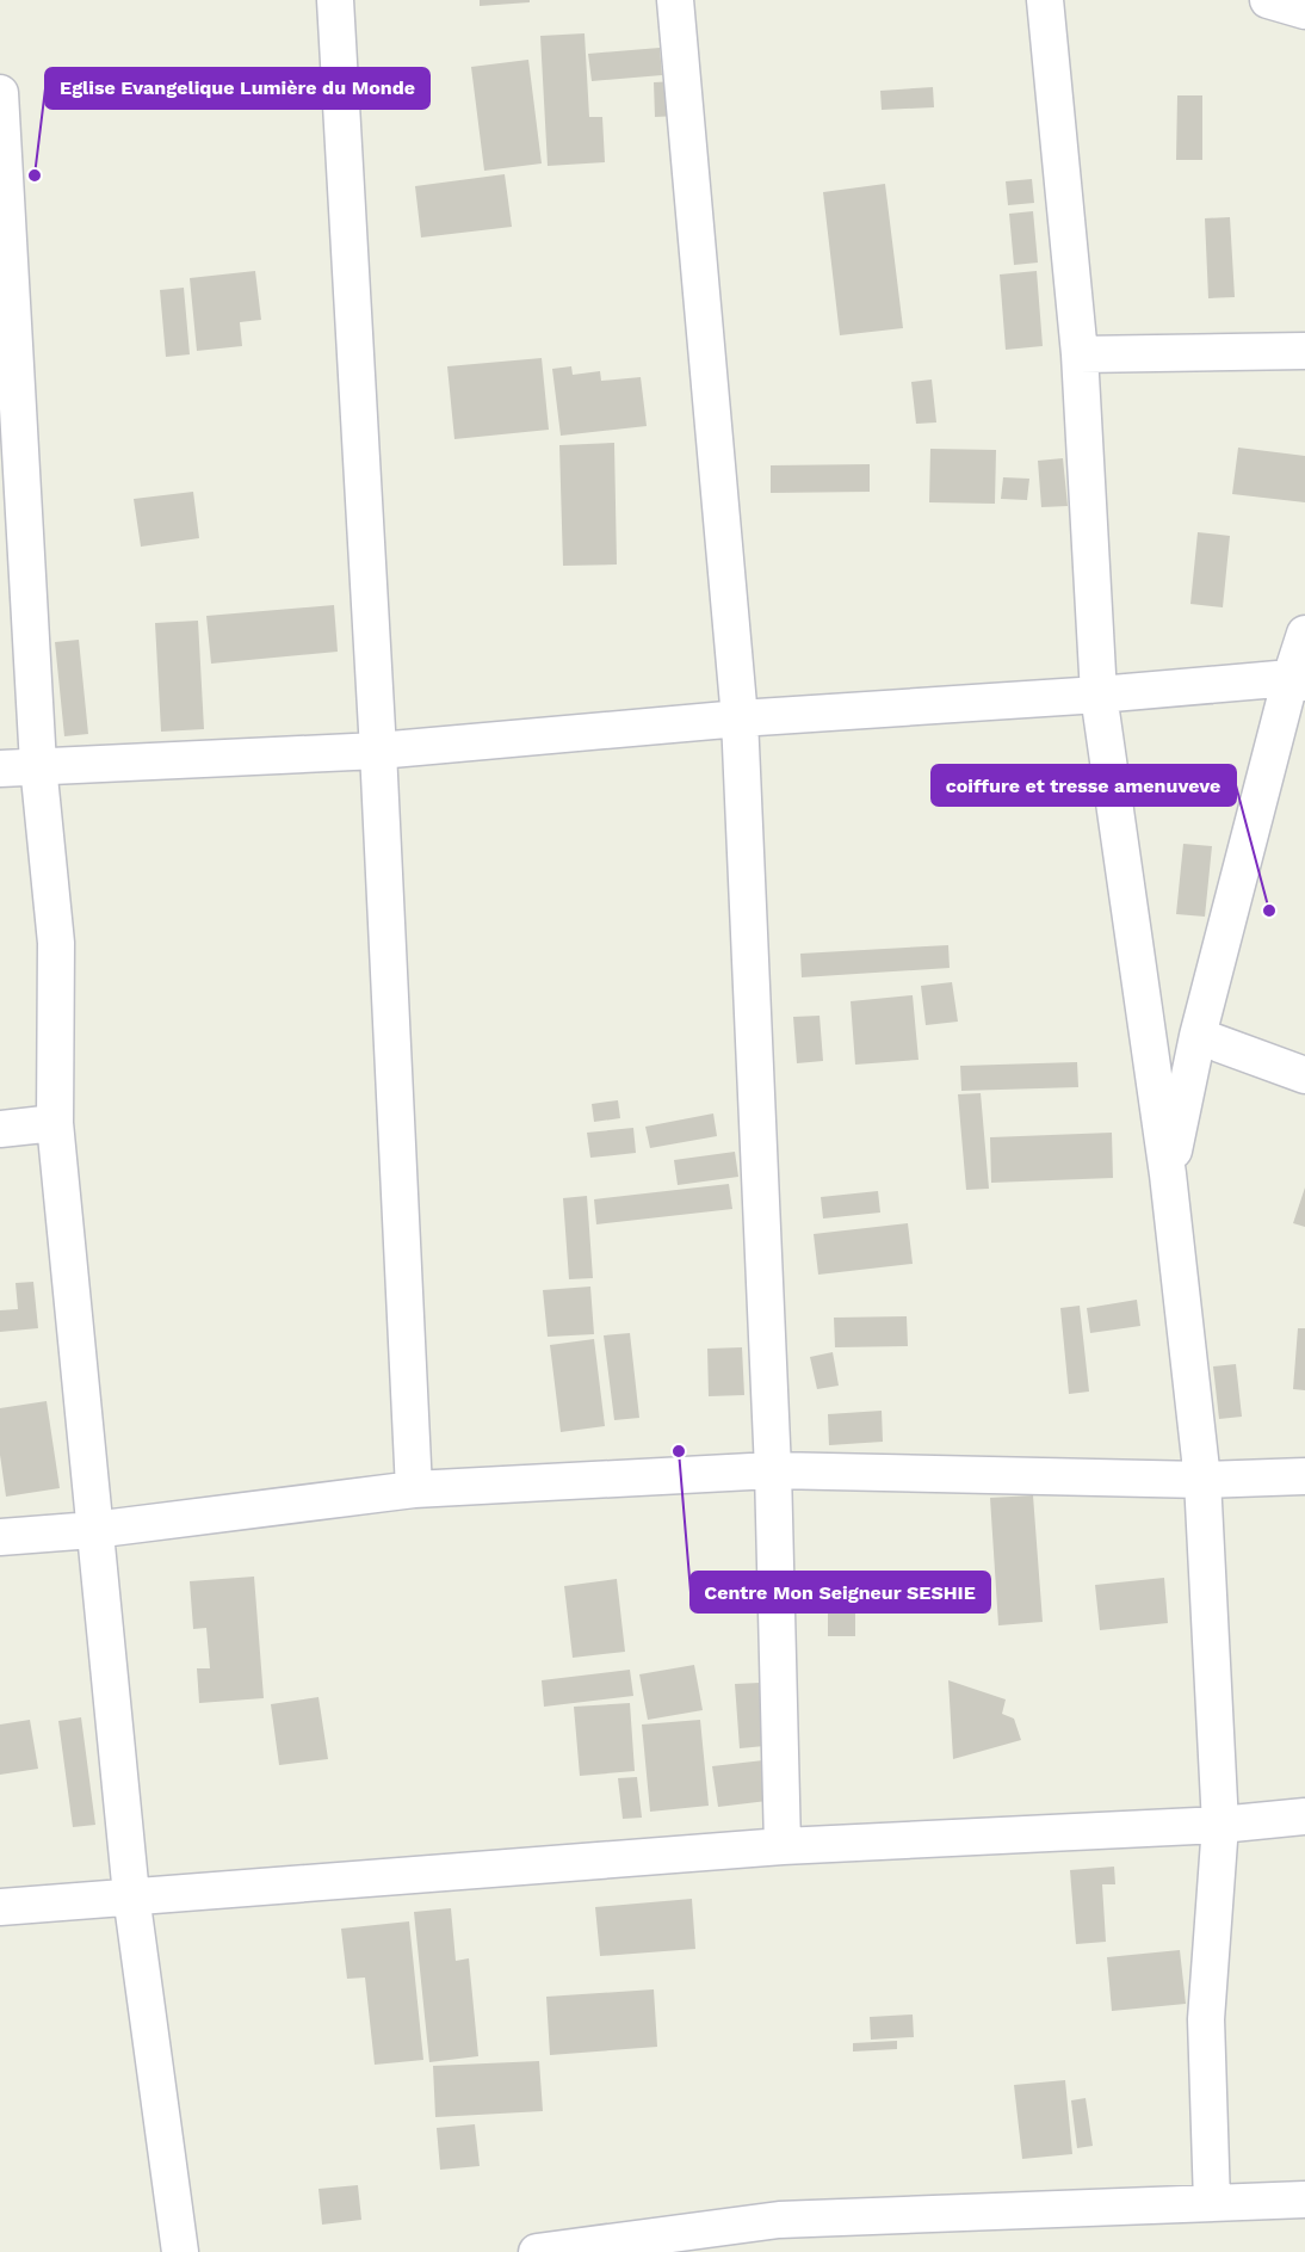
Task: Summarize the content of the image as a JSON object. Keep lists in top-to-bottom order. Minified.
{"places":["Eglise Evangelique Lumière du Monde","coiffure et tresse amenuveve","Centre Mon Seigneur SESHIE"]}
